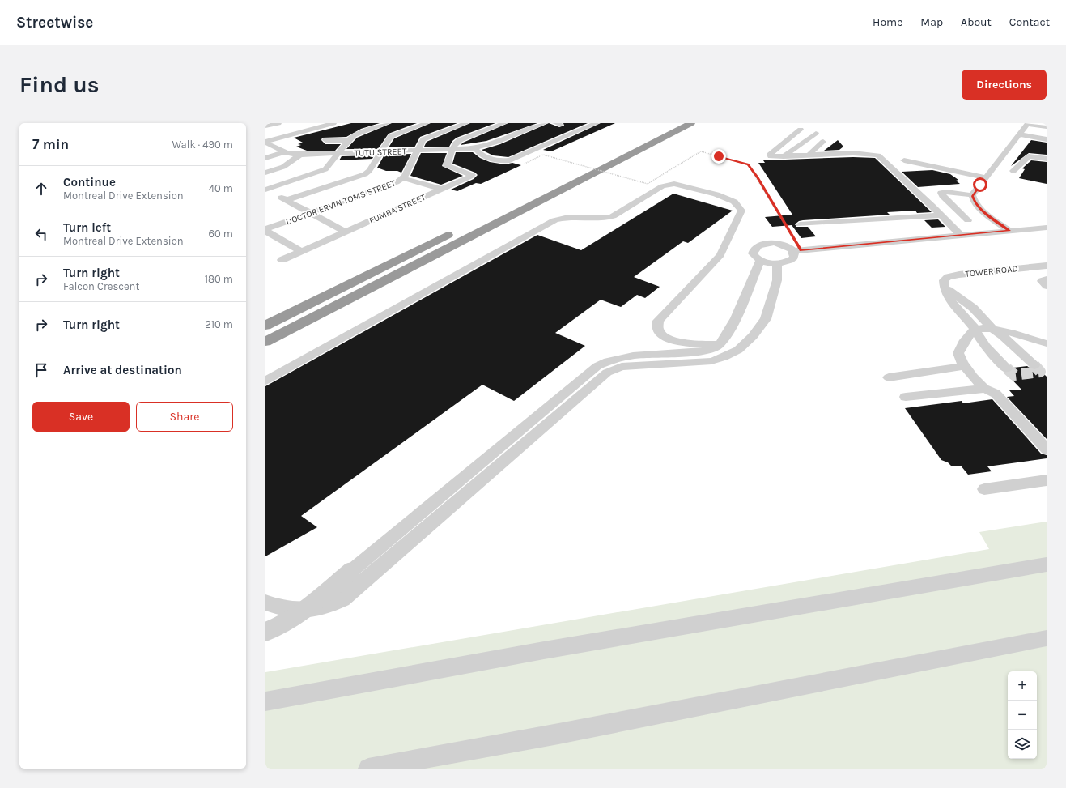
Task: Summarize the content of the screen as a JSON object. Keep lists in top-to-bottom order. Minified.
{"streets":{"street":["TUTU STREET","DOCTOR ERVIN TOMS STREET","FUMBA STREET","TOWER ROAD"]},"crossings":[["TUTU STREET","DOCTOR ERVIN TOMS STREET"],["TUTU STREET","FUMBA STREET"]],"page":{"header":"Streetwise","nav":["Home","Map","About","Contact"],"buttons":["Directions",["Save","Share"]],"title":"Find us","heading":["7 min","Walk · 490 m"],"list":[["Continue","Montreal Drive Extension","40 m"],["Turn left","Montreal Drive Extension","60 m"],["Turn right","Falcon Crescent","180 m"],["Turn right","210 m"],"Arrive at destination"],"map_buttons":["+","−"]}}
